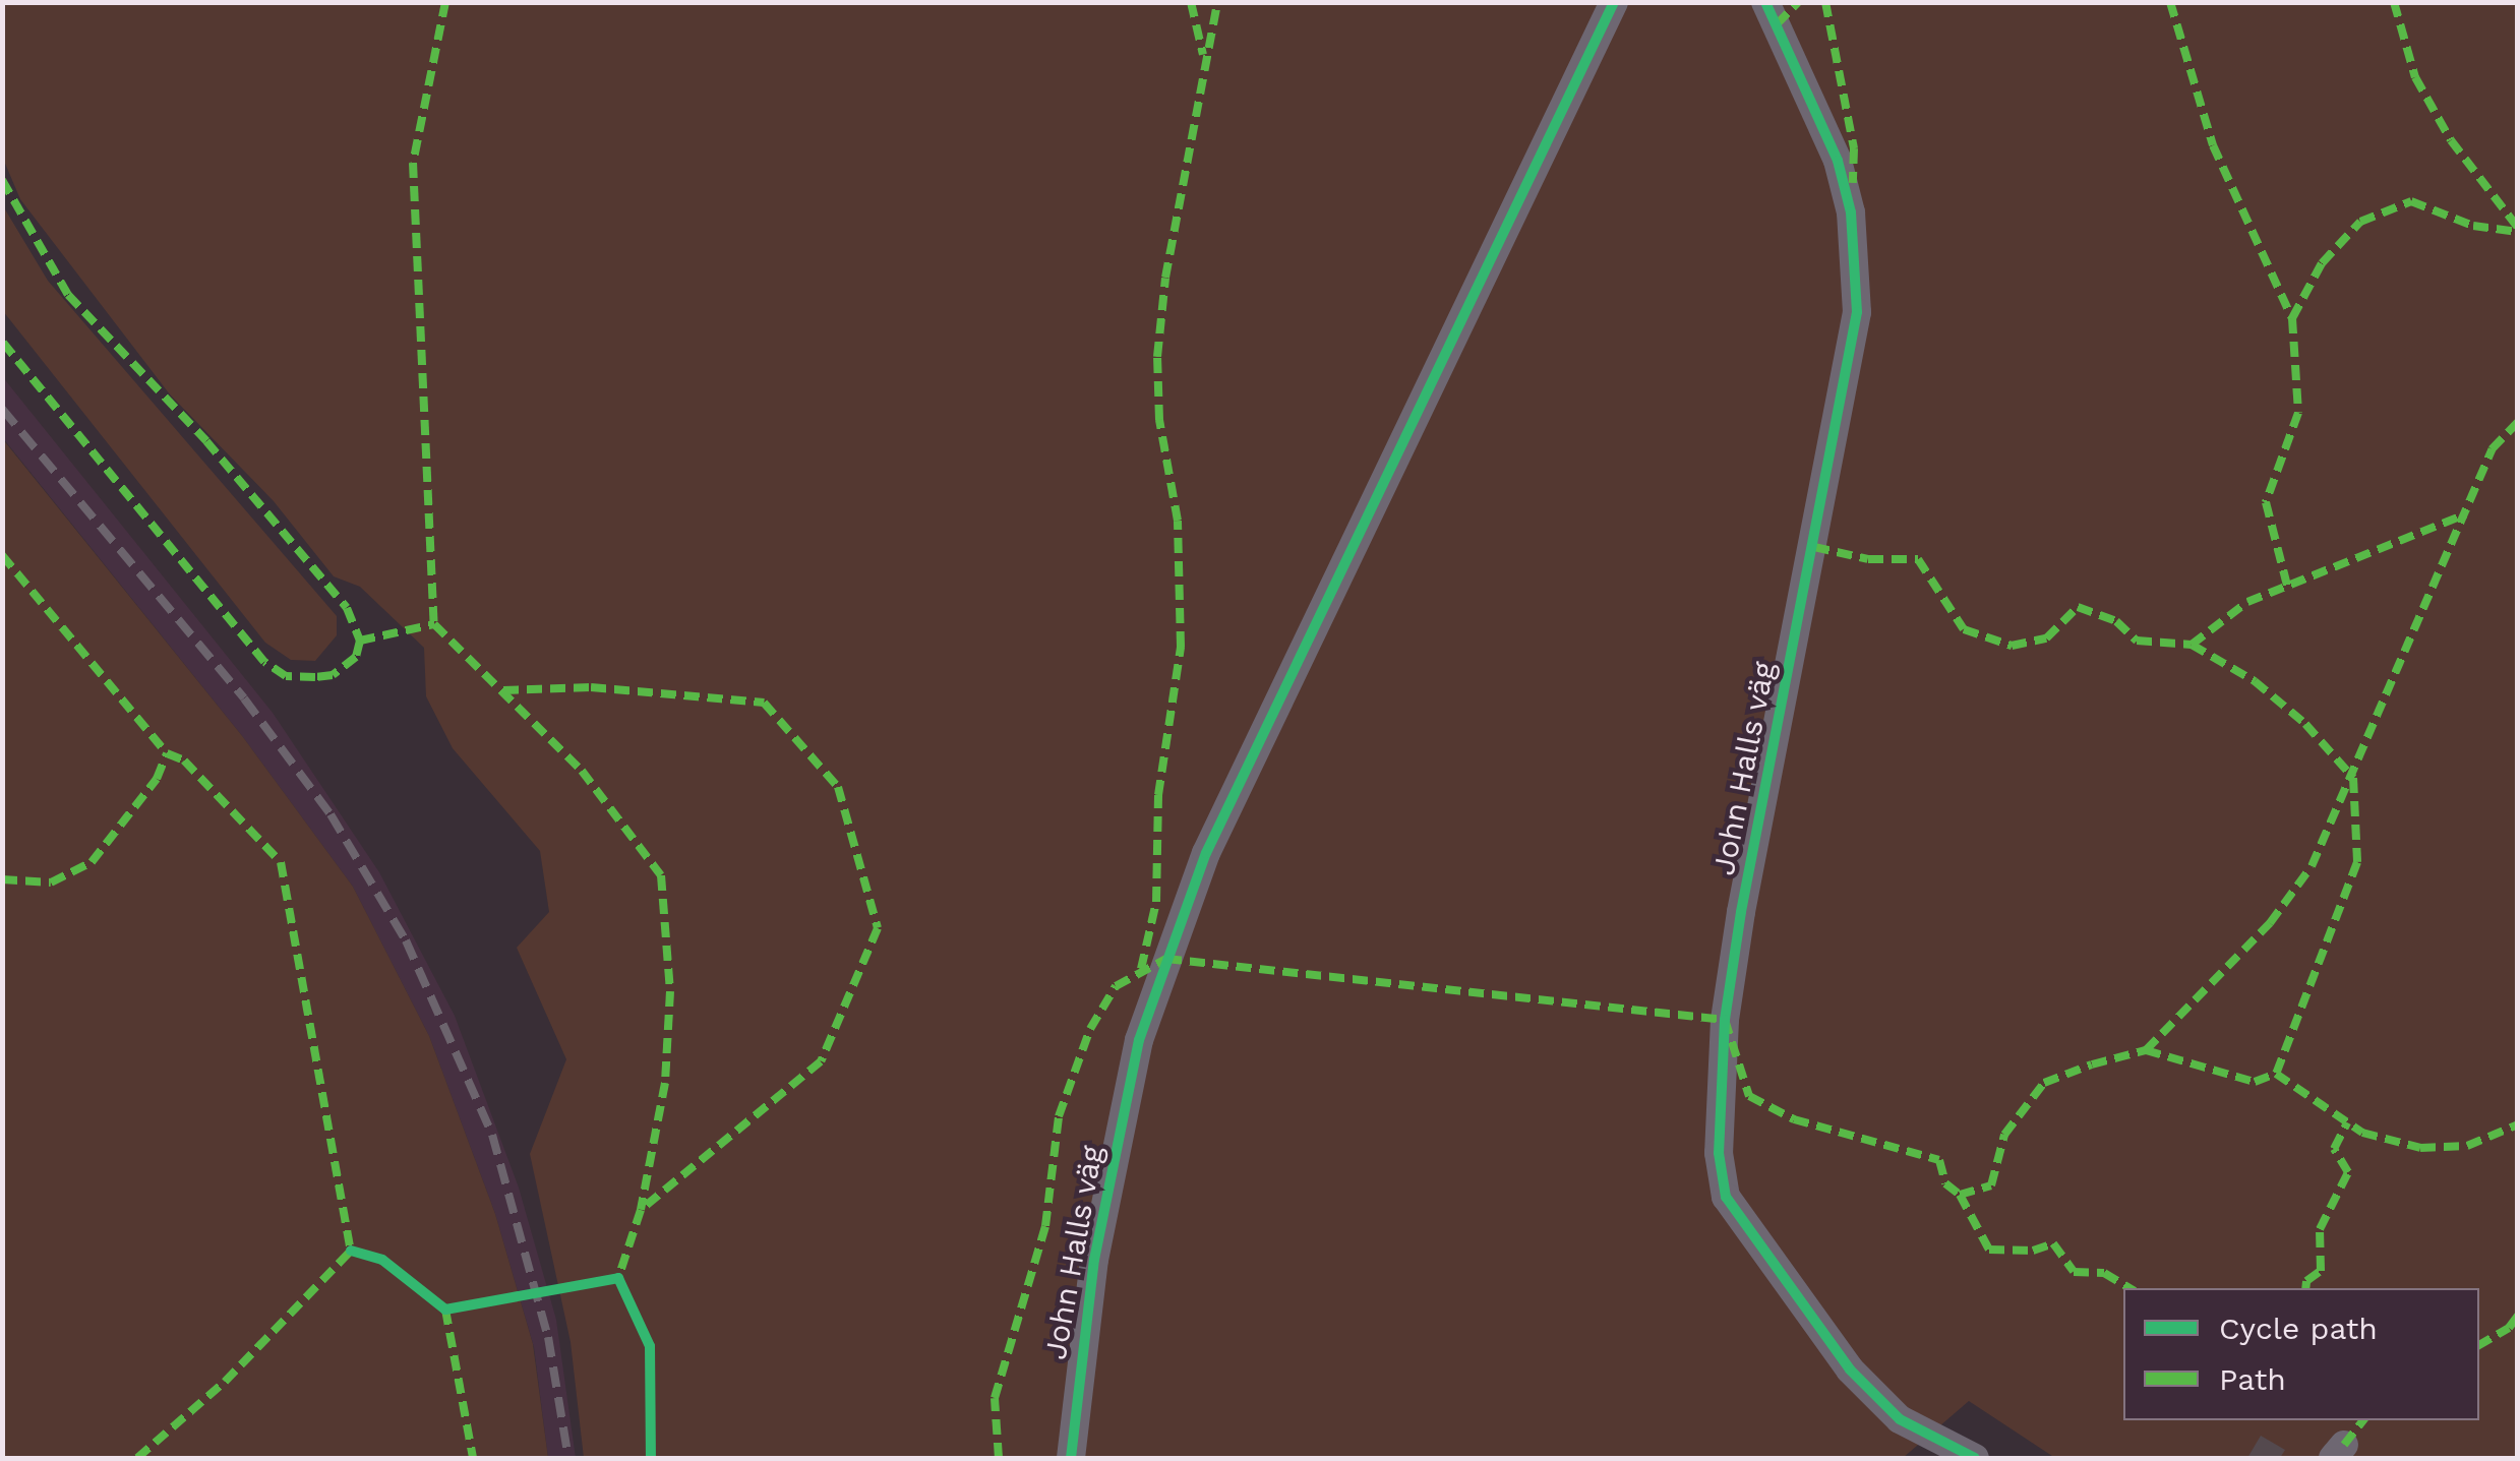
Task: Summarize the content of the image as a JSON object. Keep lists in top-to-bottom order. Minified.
{"streets":{"street":["John Halls väg"]},"legend":["Cycle path","Path"]}
